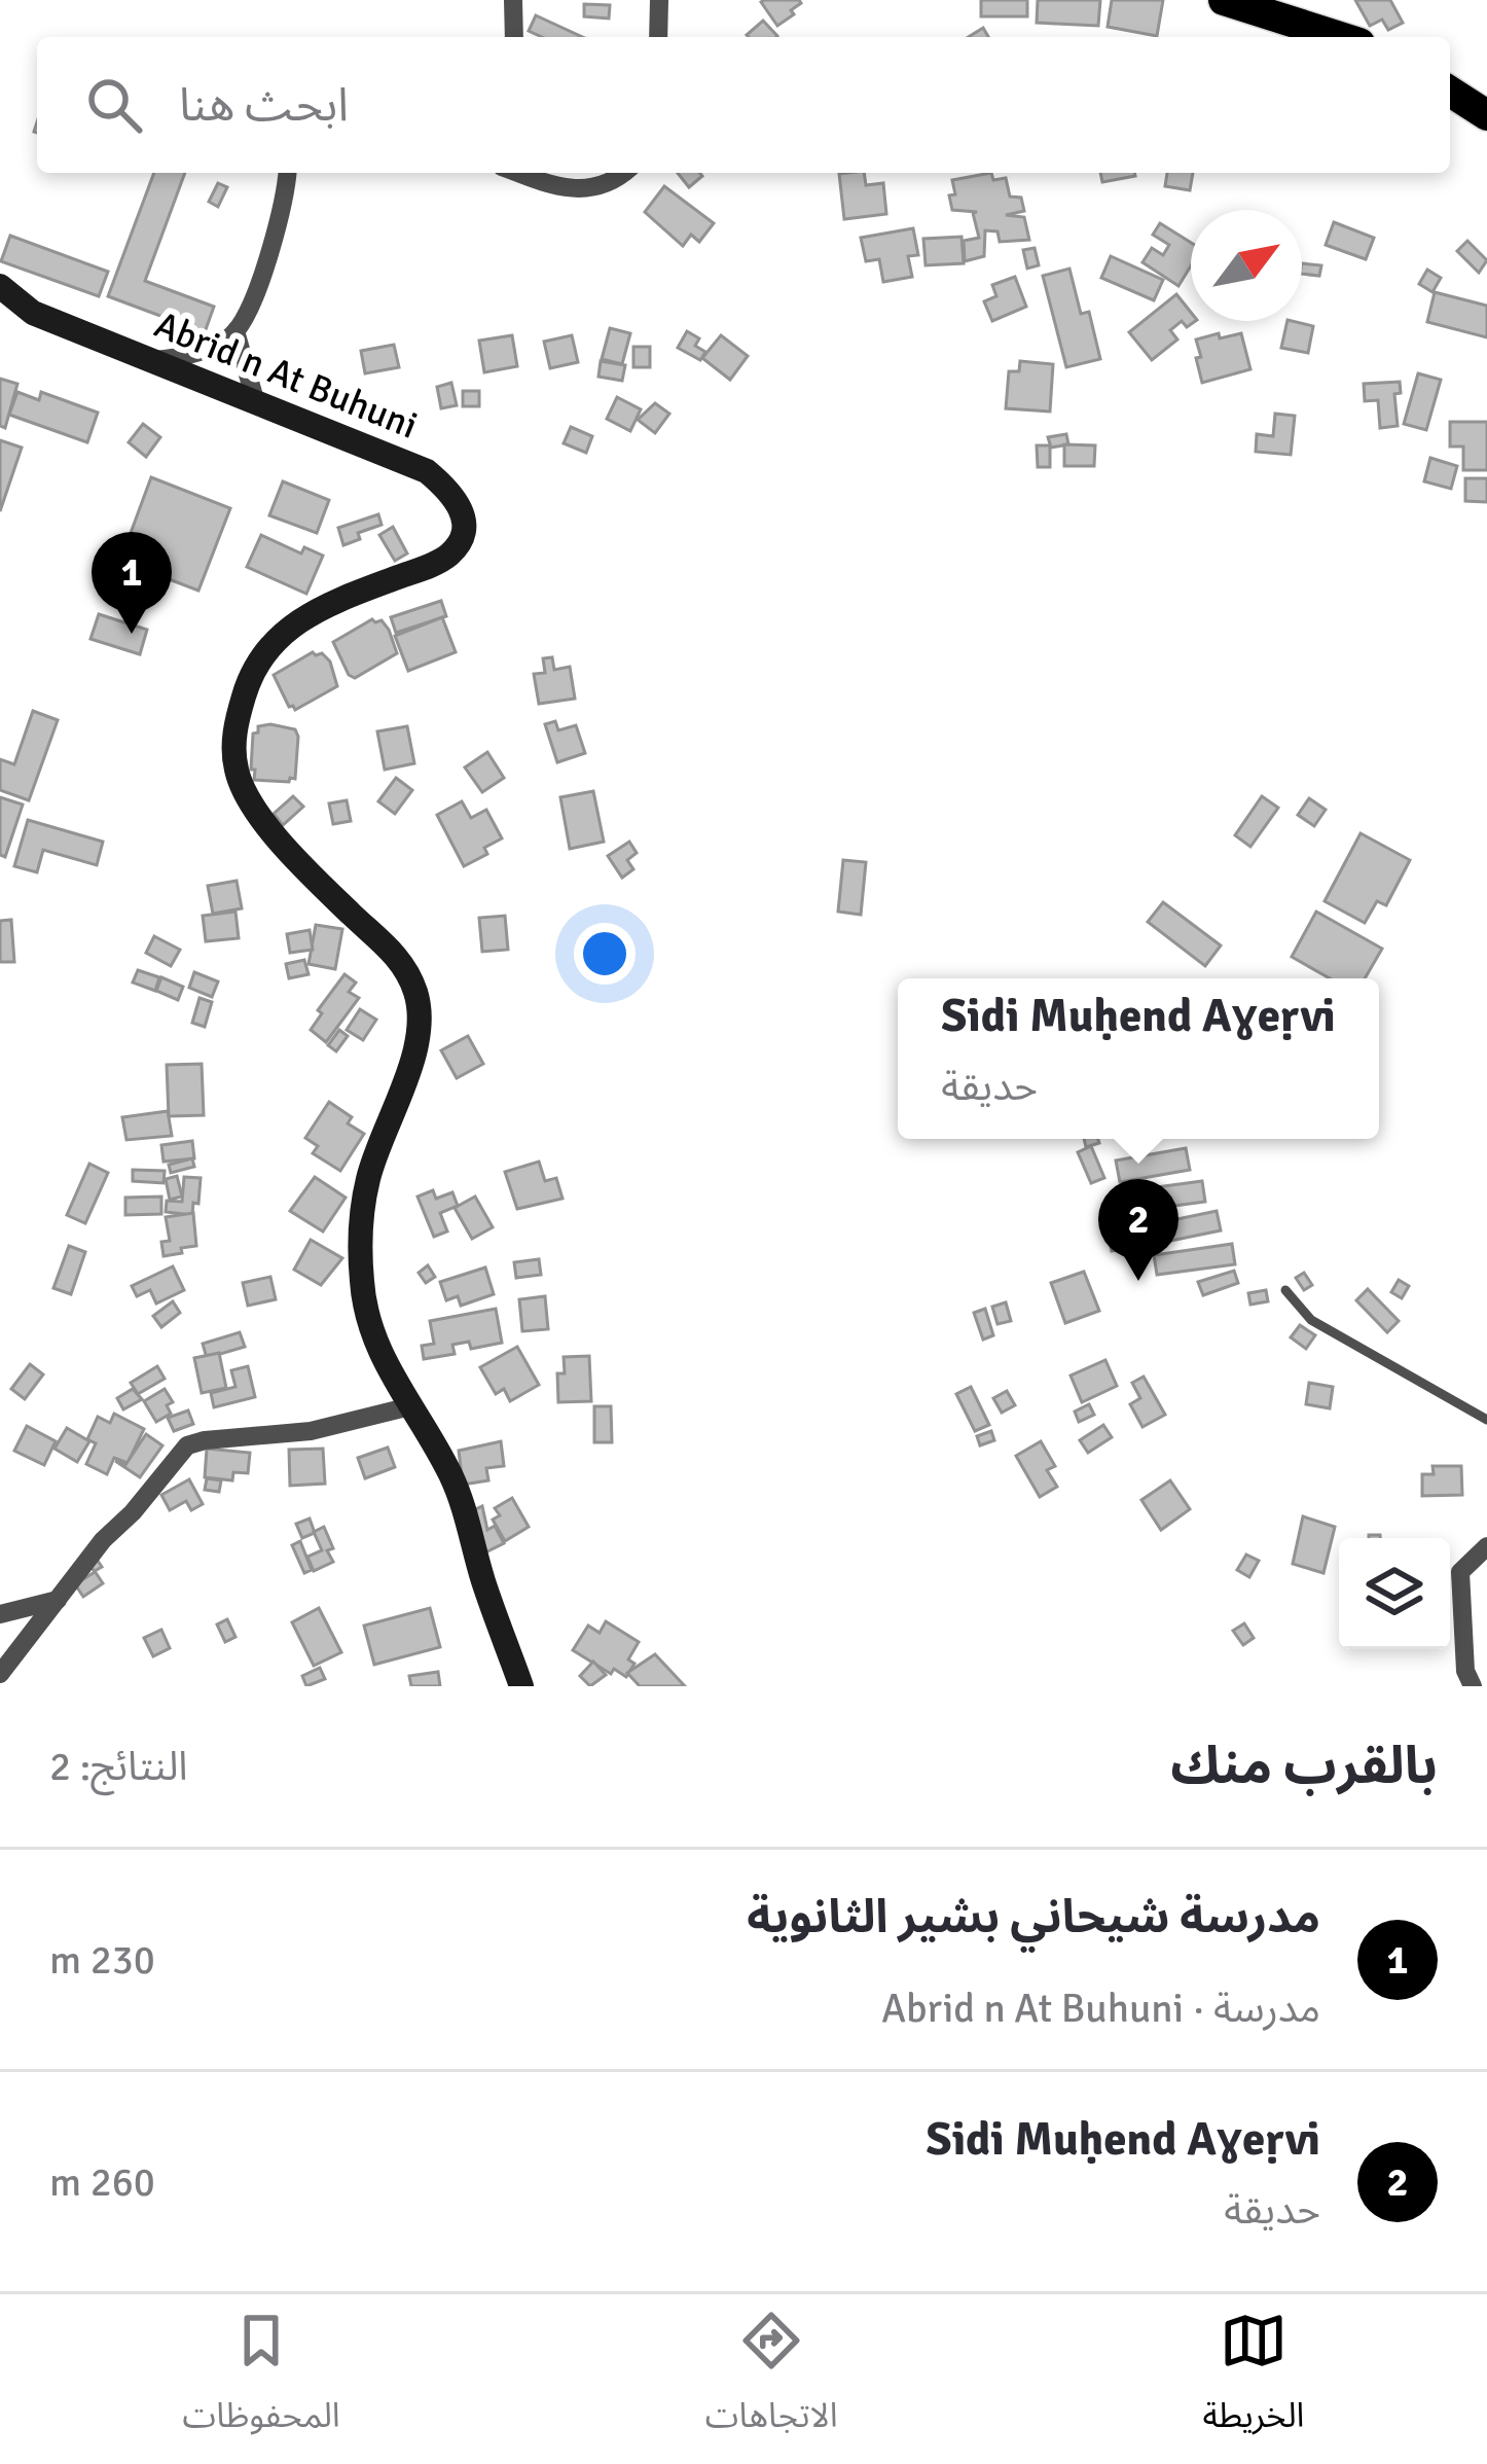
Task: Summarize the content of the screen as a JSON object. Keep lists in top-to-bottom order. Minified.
{"streets":{"street":["Abrid n At Buhuni"]},"north":"top right","page":{"search":"ابحث هنا","pins":["1","2"],"popup":["Sidi Muḥend Aɣeṛvi","حديقة"],"heading":["بالقرب منك","النتائج: 2"],"list":[{"mark":"1","name":"مدرسة شيحاني بشير الثانوية","note":"مدرسة · Abrid n At Buhuni","value":"230 m"},{"mark":"2","name":"Sidi Muḥend Aɣeṛvi","note":"حديقة","value":"260 m"}],"nav":["الخريطة","الاتجاهات","المحفوظات"]}}
